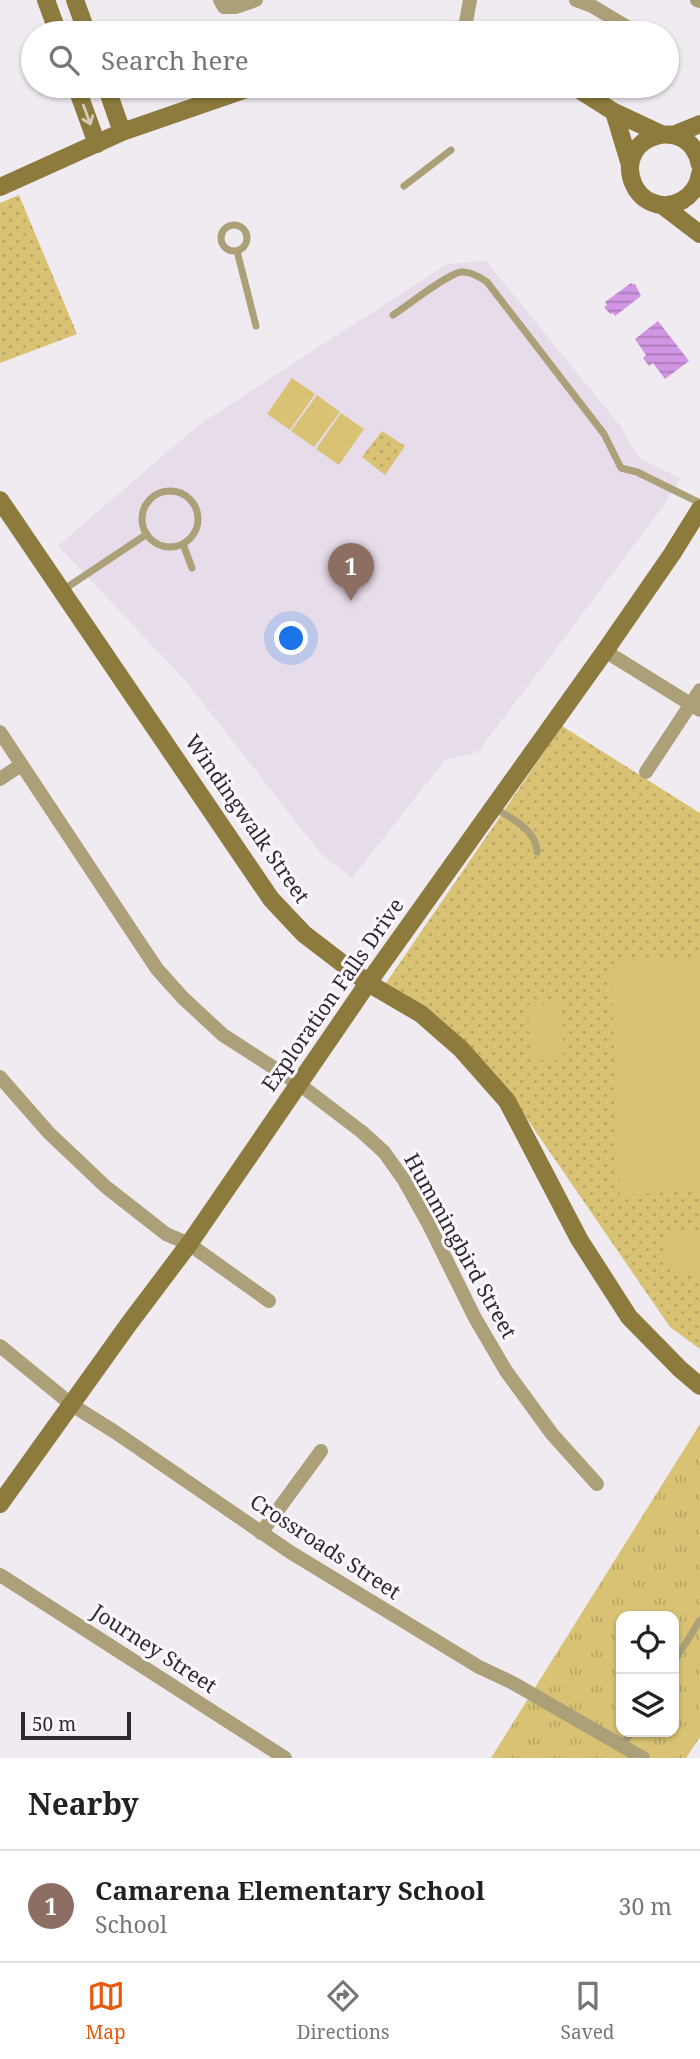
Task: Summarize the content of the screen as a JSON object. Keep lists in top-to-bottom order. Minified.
{"streets":{"street":["Windingwalk Street","Exploration Falls Drive","Hummingbird Street","Crossroads Street","Journey Street"]},"crossings":[["Windingwalk Street","Exploration Falls Drive"],["Exploration Falls Drive","Hummingbird Street"],["Exploration Falls Drive","Crossroads Street"]],"scale_bar":"50 m","page":{"search":"Search here","pins":"1","scale":"50 m","heading":"Nearby","list":[{"mark":"1","name":"Camarena Elementary School","note":"School","value":"30 m"}],"nav":["Map","Directions","Saved"]}}
